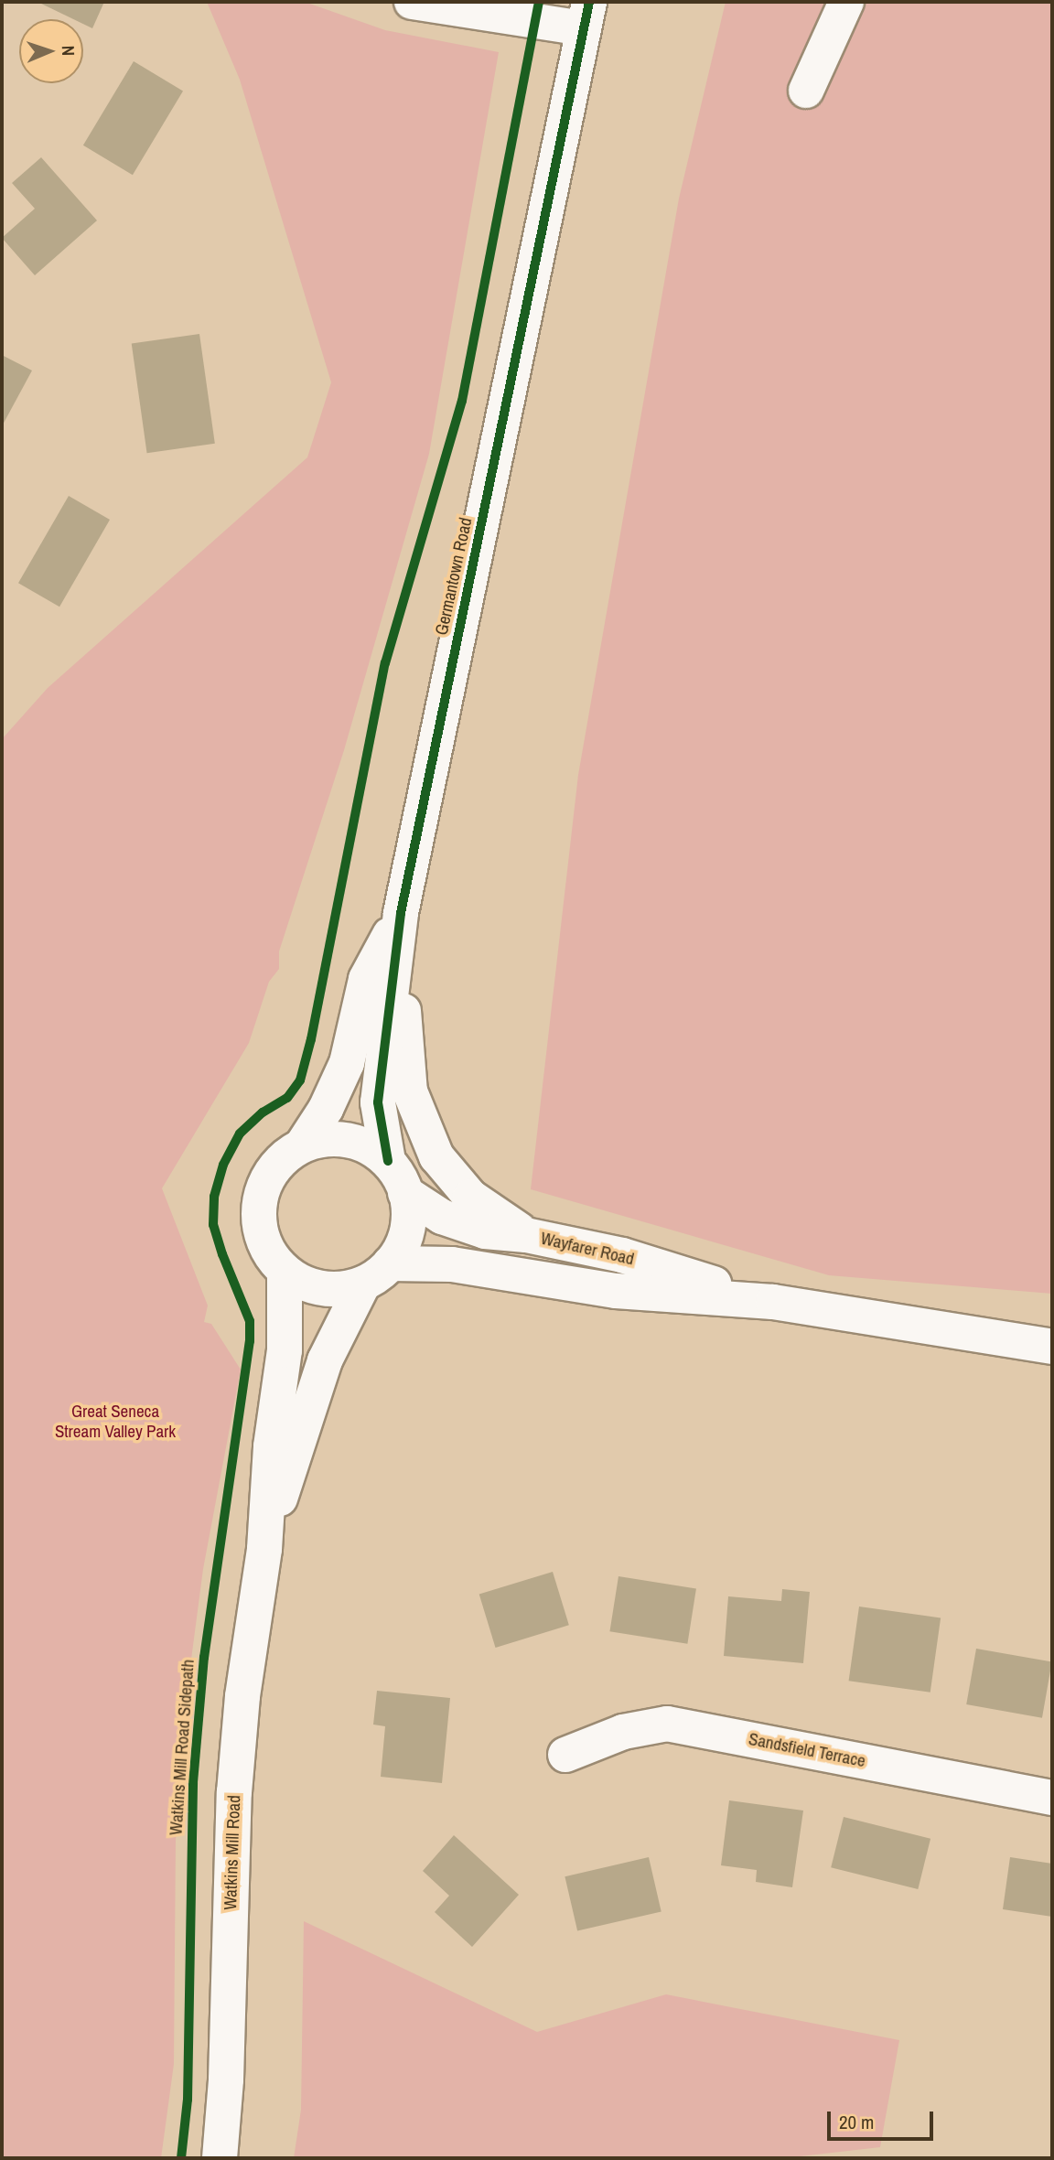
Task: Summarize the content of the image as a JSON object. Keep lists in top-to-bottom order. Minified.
{"streets":{"street":["Germantown Road","Wayfarer Road","Sandsfield Terrace","Watkins Mill Road"],"cycle path":["Watkins Mill Road Sidepath"]},"crossings":[["Germantown Road","Wayfarer Road"],["Germantown Road","Watkins Mill Road"],["Wayfarer Road","Watkins Mill Road"]],"parks":["Great Seneca Stream Valley Park"],"scale_bar":"20 m","north":"right"}
